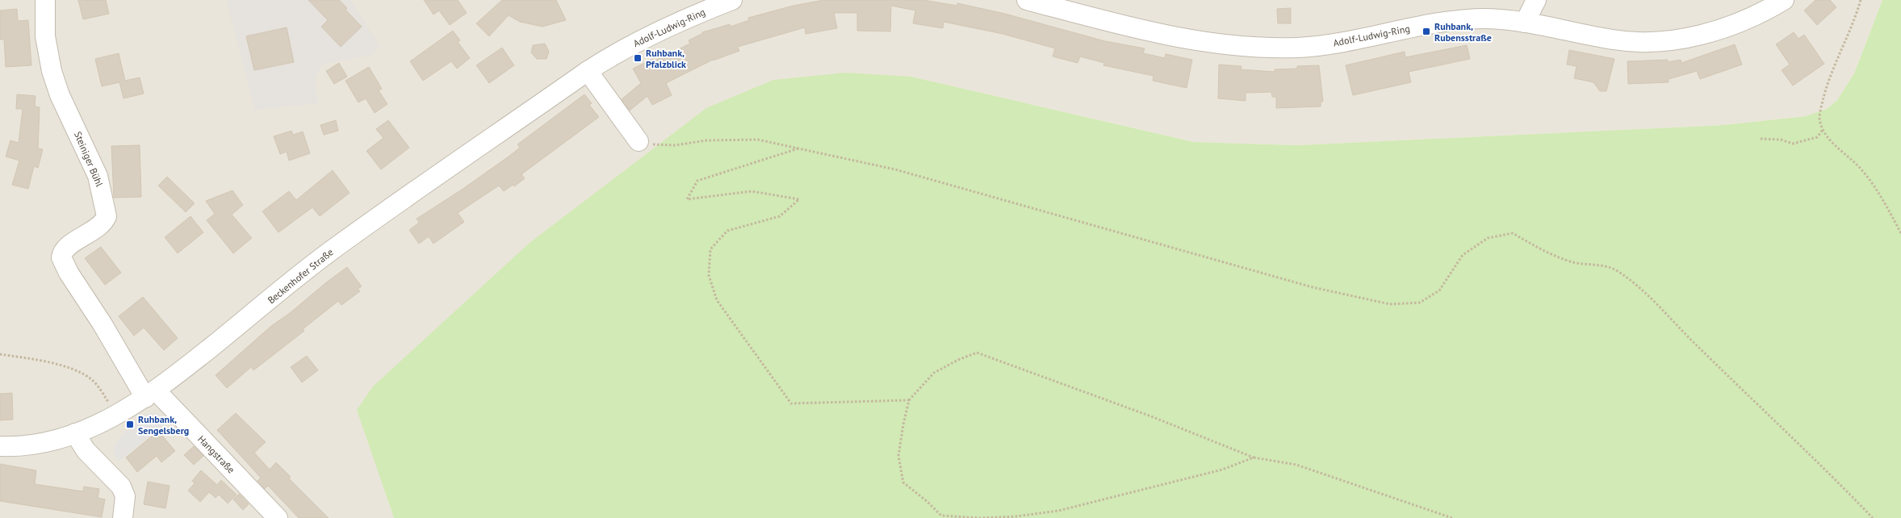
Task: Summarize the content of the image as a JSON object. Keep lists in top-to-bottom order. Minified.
{"streets":{"street":["Adolf-Ludwig-Ring","Steiniger Bühl","Beckenhofer Straße","Hangstraße"]},"crossings":[["Adolf-Ludwig-Ring","Beckenhofer Straße"],["Steiniger Bühl","Beckenhofer Straße"],["Steiniger Bühl","Hangstraße"],["Beckenhofer Straße","Hangstraße"]],"places":{"transit":["Ruhbank, Rubensstraße","Ruhbank, Pfalzblick","Ruhbank, Sengelsberg"]}}
